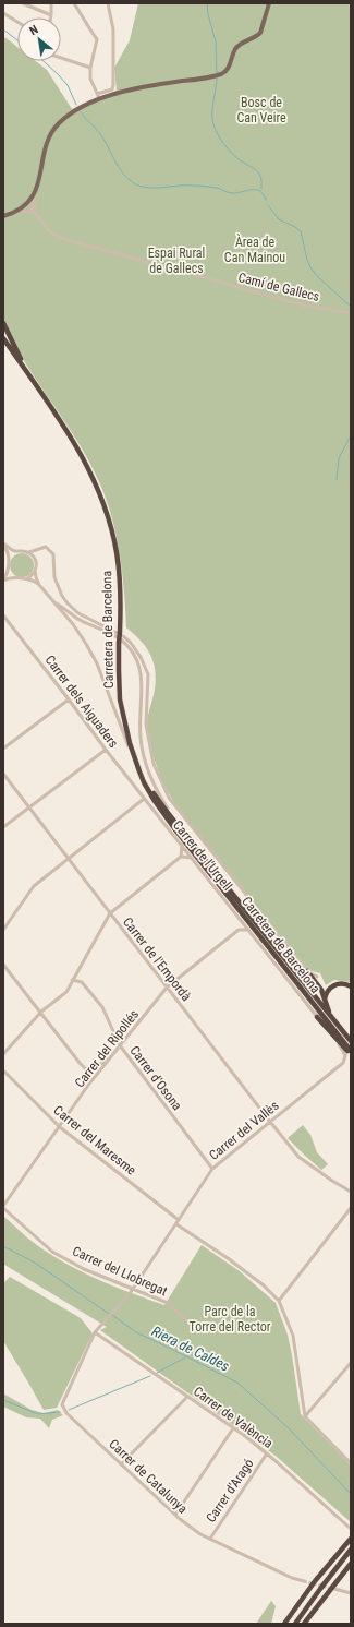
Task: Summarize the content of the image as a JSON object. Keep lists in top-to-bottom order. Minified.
{"streets":{"highway":["Carretera de Barcelona"],"street":["Camí de Gallecs","Carrer dels Aiguaders","Carrer de l'Urgell","Carrer de l'Empordà","Carrer del Ripollés","Carrer d'Osona","Carrer del Vallès","Carrer del Maresme","Carrer del Llobregat","Carrer de València","Carrer de Catalunya","Carrer d'Aragó"]},"crossings":[["Carrer dels Aiguaders","Carrer de l'Urgell"],["Carrer de l'Urgell","Carrer del Ripollés"],["Carrer de l'Urgell","Carrer del Vallès"],["Carrer de l'Empordà","Carrer del Ripollés"],["Carrer de l'Empordà","Carrer del Vallès"],["Carrer del Ripollés","Carrer d'Osona"],["Carrer del Ripollés","Carrer del Maresme"],["Carrer del Ripollés","Carrer del Llobregat"],["Carrer d'Osona","Carrer del Vallès"],["Carrer del Vallès","Carrer del Maresme"],["Carrer del Vallès","Carrer del Llobregat"],["Carrer del Vallès","Carrer de València"],["Carrer del Vallès","Carrer de Catalunya"],["Carrer de València","Carrer de Catalunya"],["Carrer de València","Carrer d'Aragó"],["Carrer de Catalunya","Carrer d'Aragó"]],"water":["Riera de Caldes"],"parks":["Bosc de Can Veire","Àrea de Can Mainou","Espai Rural de Gallecs","Parc de la Torre del Rector"],"north":"top left"}
